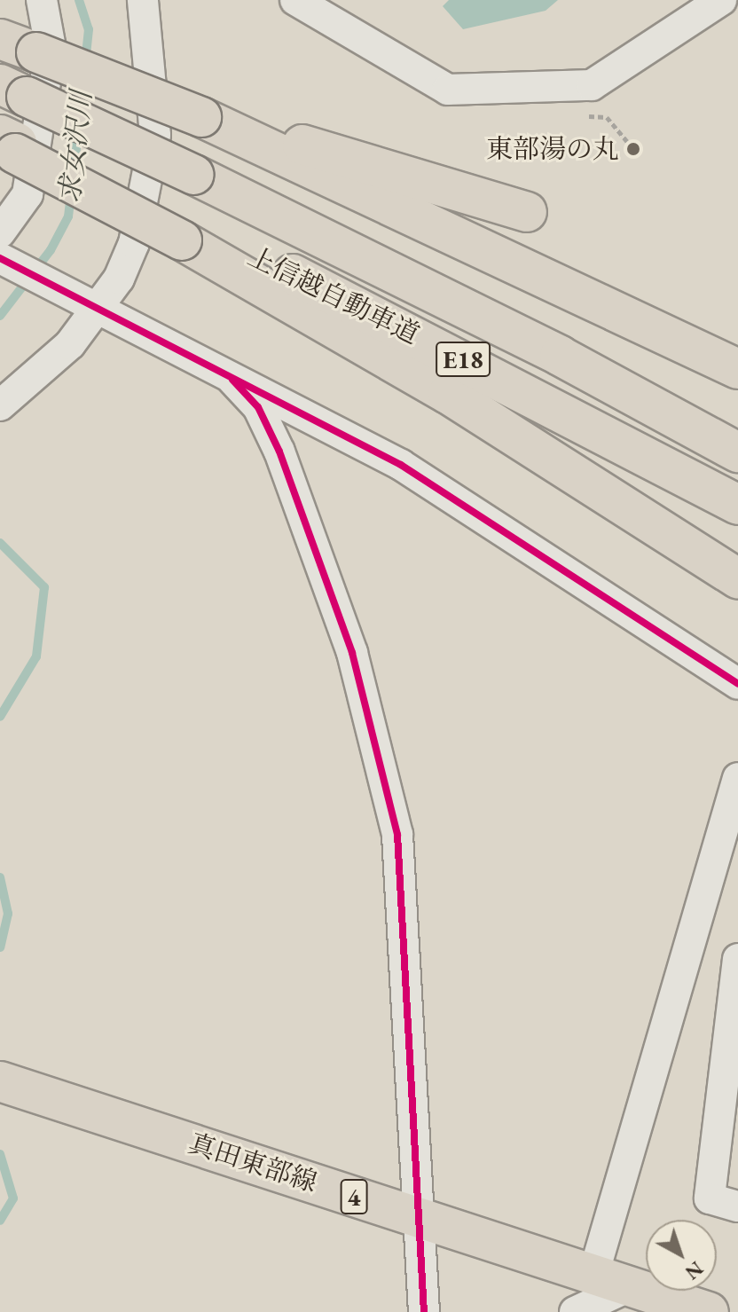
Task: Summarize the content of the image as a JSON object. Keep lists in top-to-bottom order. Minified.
{"streets":{"main road":["上信越自動車道","E18","真田東部線","4"]},"water":["求女沢川"],"places":["東部湯の丸"],"north":"bottom right"}
